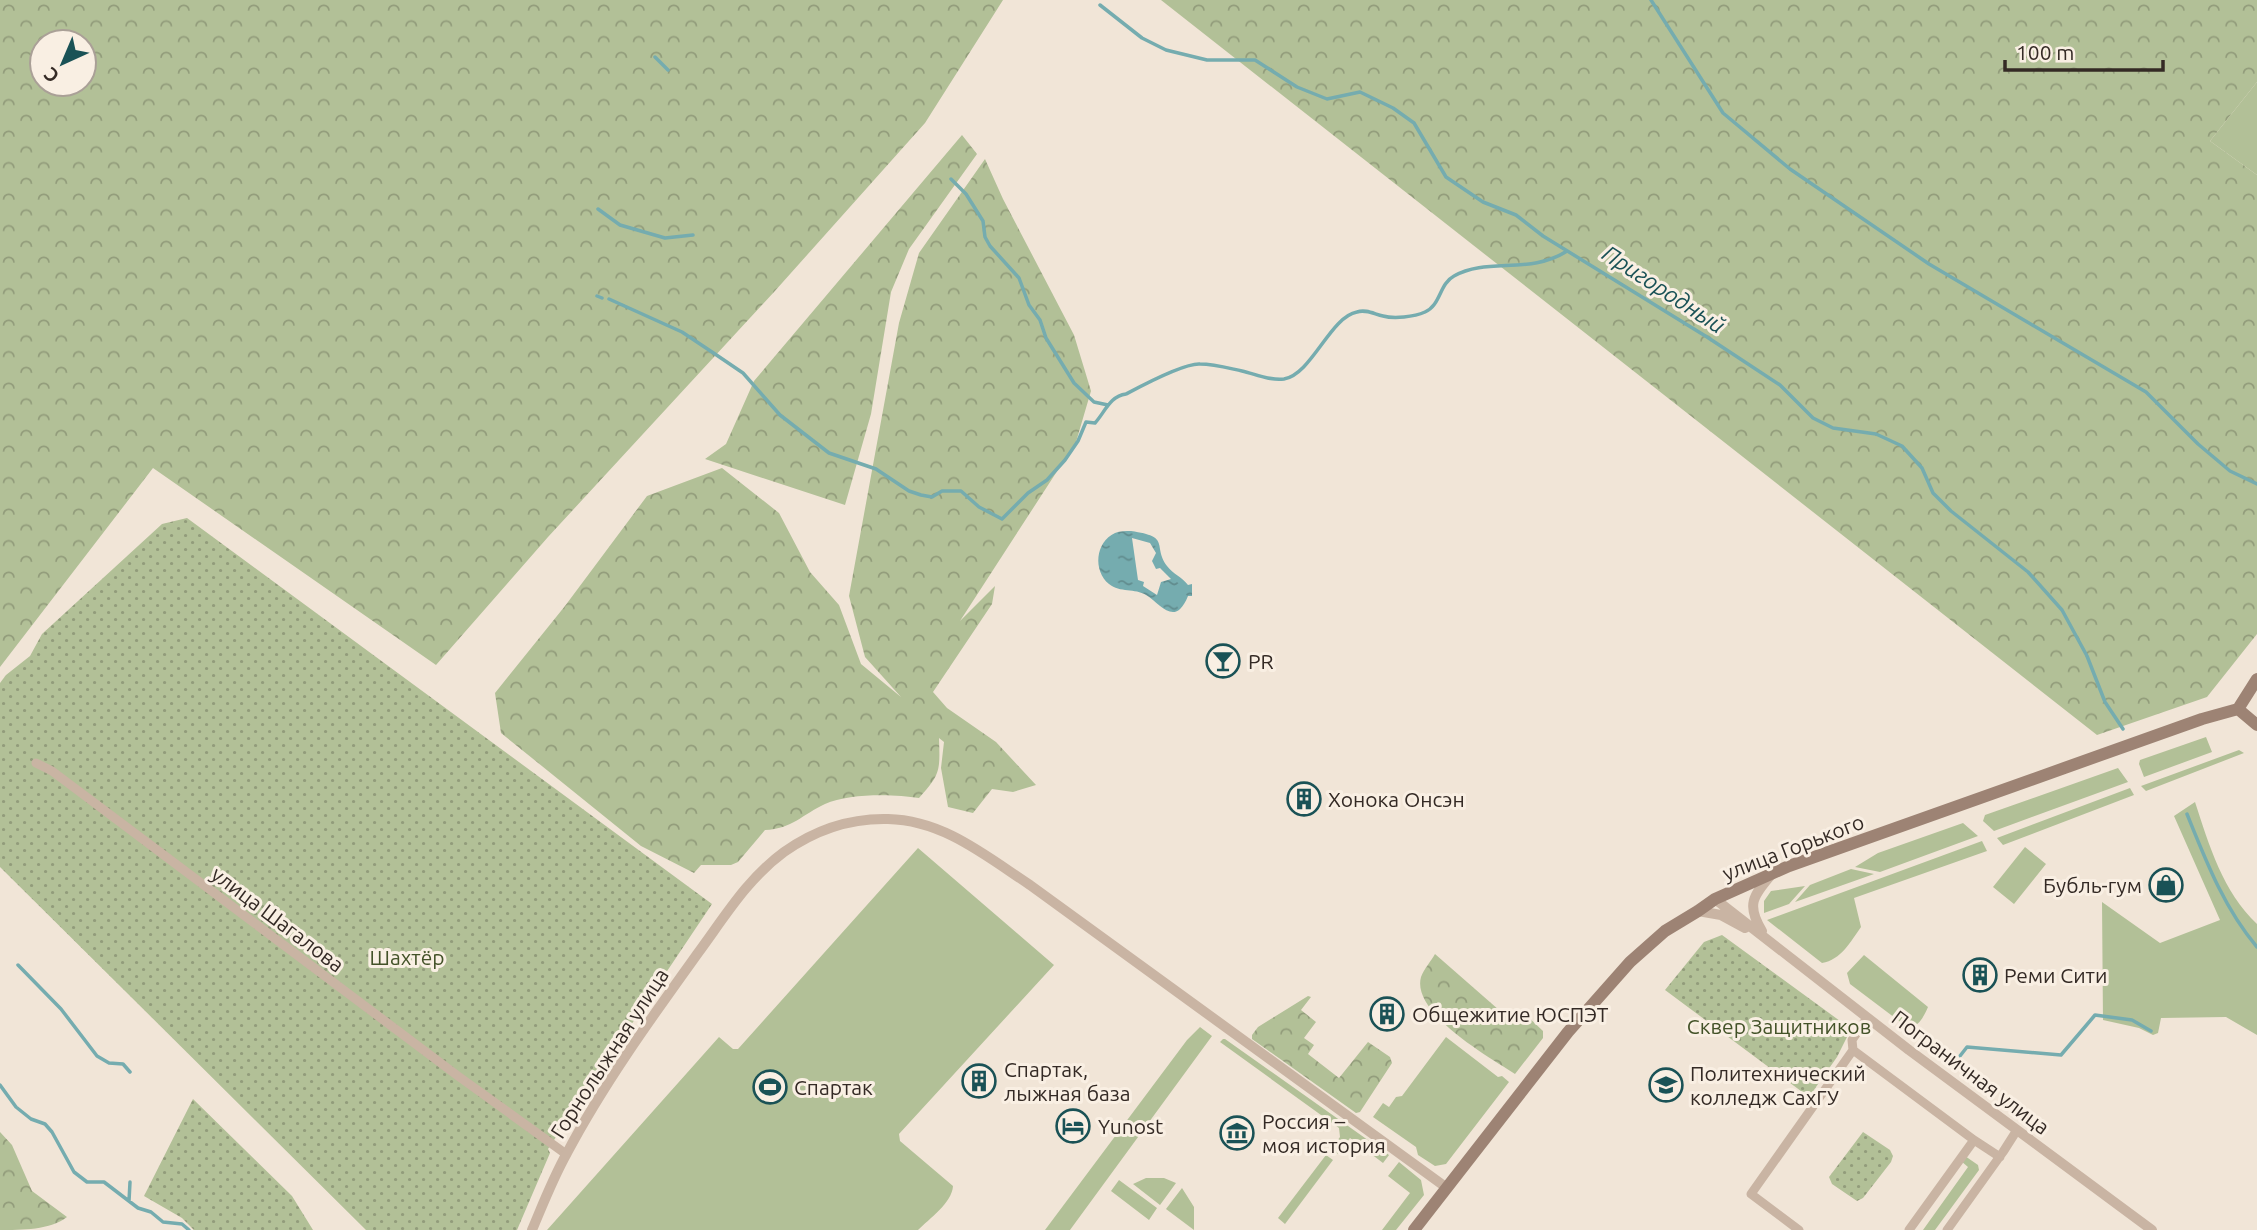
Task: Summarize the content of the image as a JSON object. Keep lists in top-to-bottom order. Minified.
{"streets":{"main road":["улица Горького"],"street":["улица Шагалова","Горнолыжная улица","Пограничная улица"]},"crossings":[["улица Горького","Горнолыжная улица"],["улица Горького","Пограничная улица"],["улица Шагалова","Горнолыжная улица"]],"water":["Пригородный"],"parks":["Шахтёр","Сквер Защитников"],"places":{"bar":["PR"],"building":["Хонока Онсэн","Реми Сити","Общежитие ЮСПЭТ","Спартак, лыжная база"],"shop":["Бубль-гум"],"school or university":["Политехнический колледж СахГУ"],"sports":["Спартак"],"hotel":["Yunost"],"museum":["Россия – моя история"]},"scale_bar":"100 m","north":"bottom left"}
